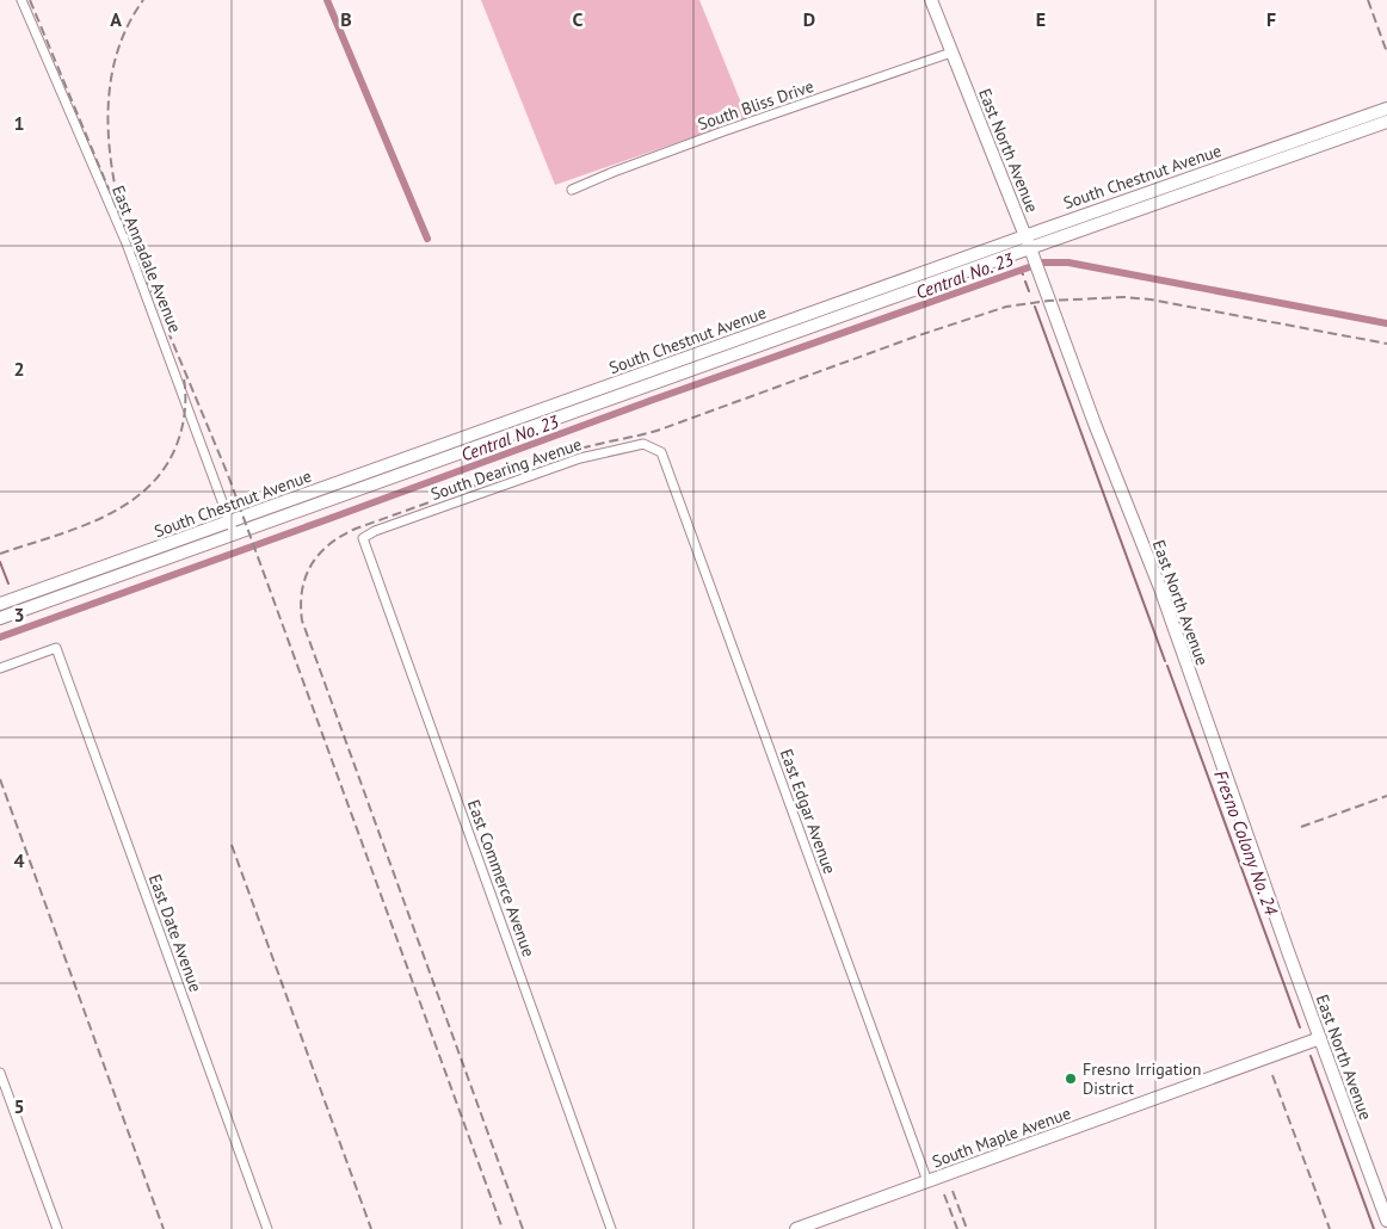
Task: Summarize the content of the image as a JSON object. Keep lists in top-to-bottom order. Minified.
{"streets":{"main road":["East North Avenue","South Chestnut Avenue","South Maple Avenue"],"street":["South Bliss Drive","East Annadale Avenue","South Dearing Avenue","East Edgar Avenue","East Commerce Avenue","East Date Avenue"]},"crossings":[["South Bliss Drive","East North Avenue"],["East North Avenue","South Chestnut Avenue"],["East North Avenue","South Maple Avenue"],["South Chestnut Avenue","East Annadale Avenue"],["South Dearing Avenue","East Edgar Avenue"],["South Dearing Avenue","East Commerce Avenue"],["East Edgar Avenue","South Maple Avenue"]],"water":["Central No. 23","Fresno Colony No. 24"],"places":["Fresno Irrigation District"],"grid":{"columns":["A","B","C","D","E","F"],"rows":["1","2","3","4","5"]}}
